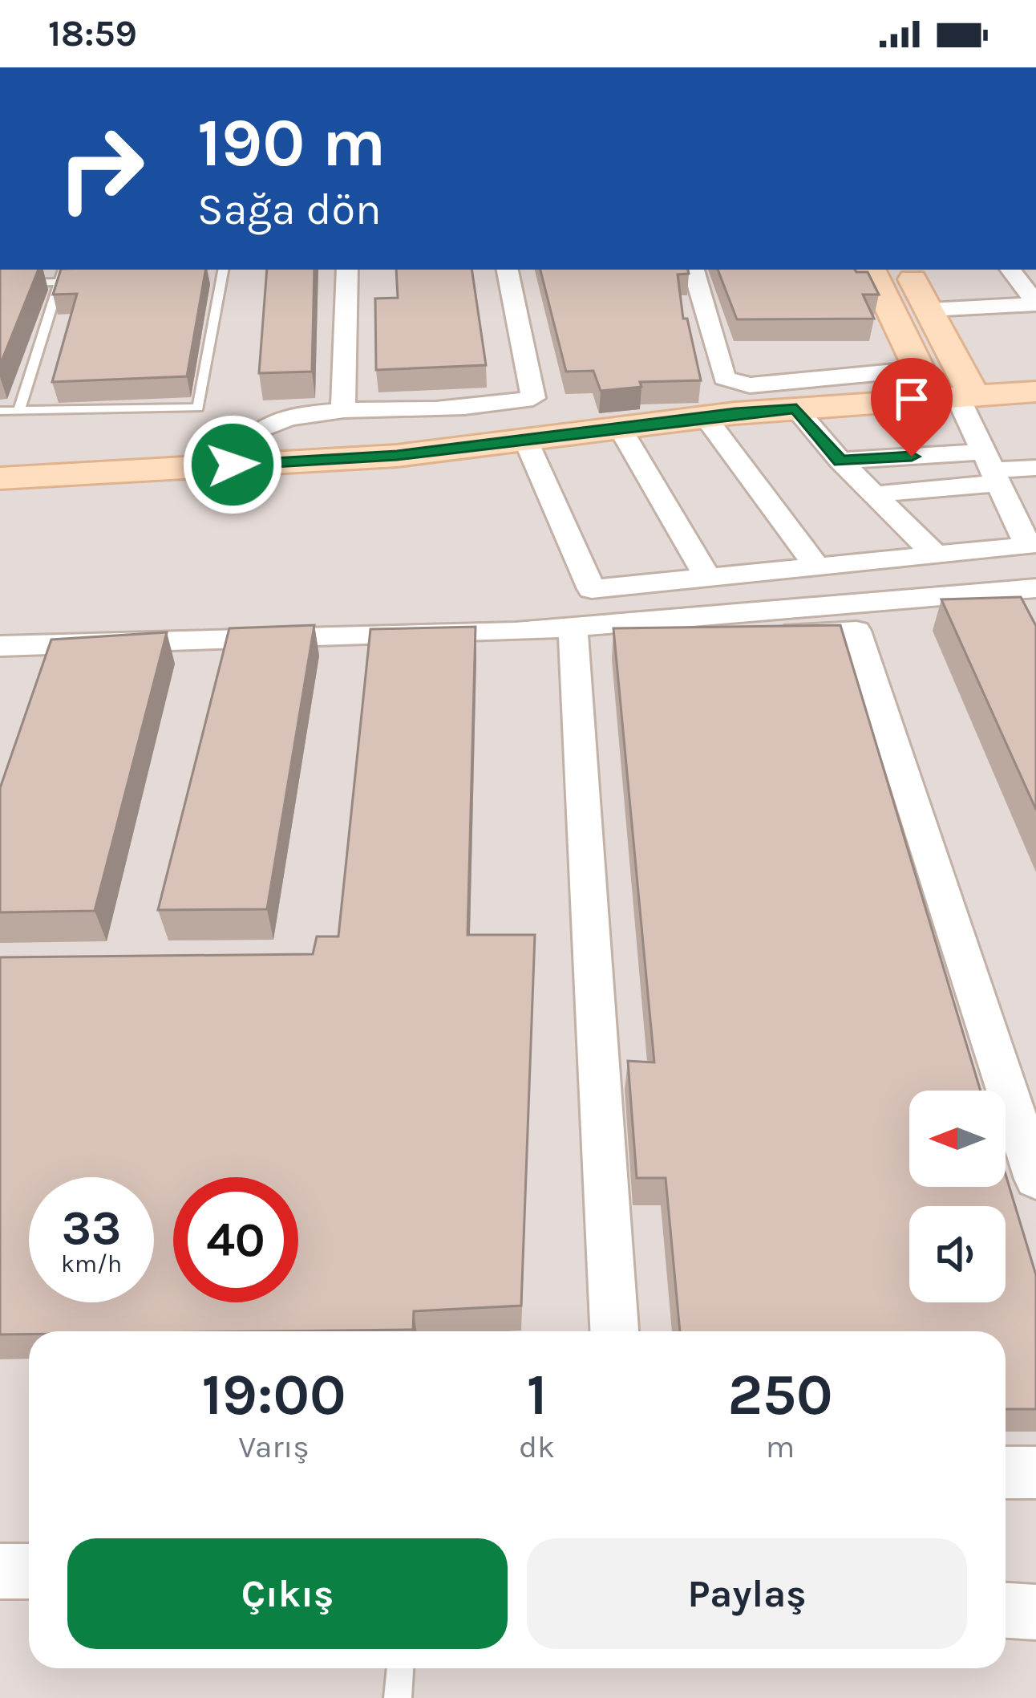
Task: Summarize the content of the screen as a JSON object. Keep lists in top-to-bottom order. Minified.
{"north":"left","page":{"status":"18:59","turn":["190 m","Sağa dön"],"speed":"33 km/h","limit":"40","eta":["19:00","Varış","1","dk","250","m"],"buttons":["Çıkış","Paylaş"]}}
